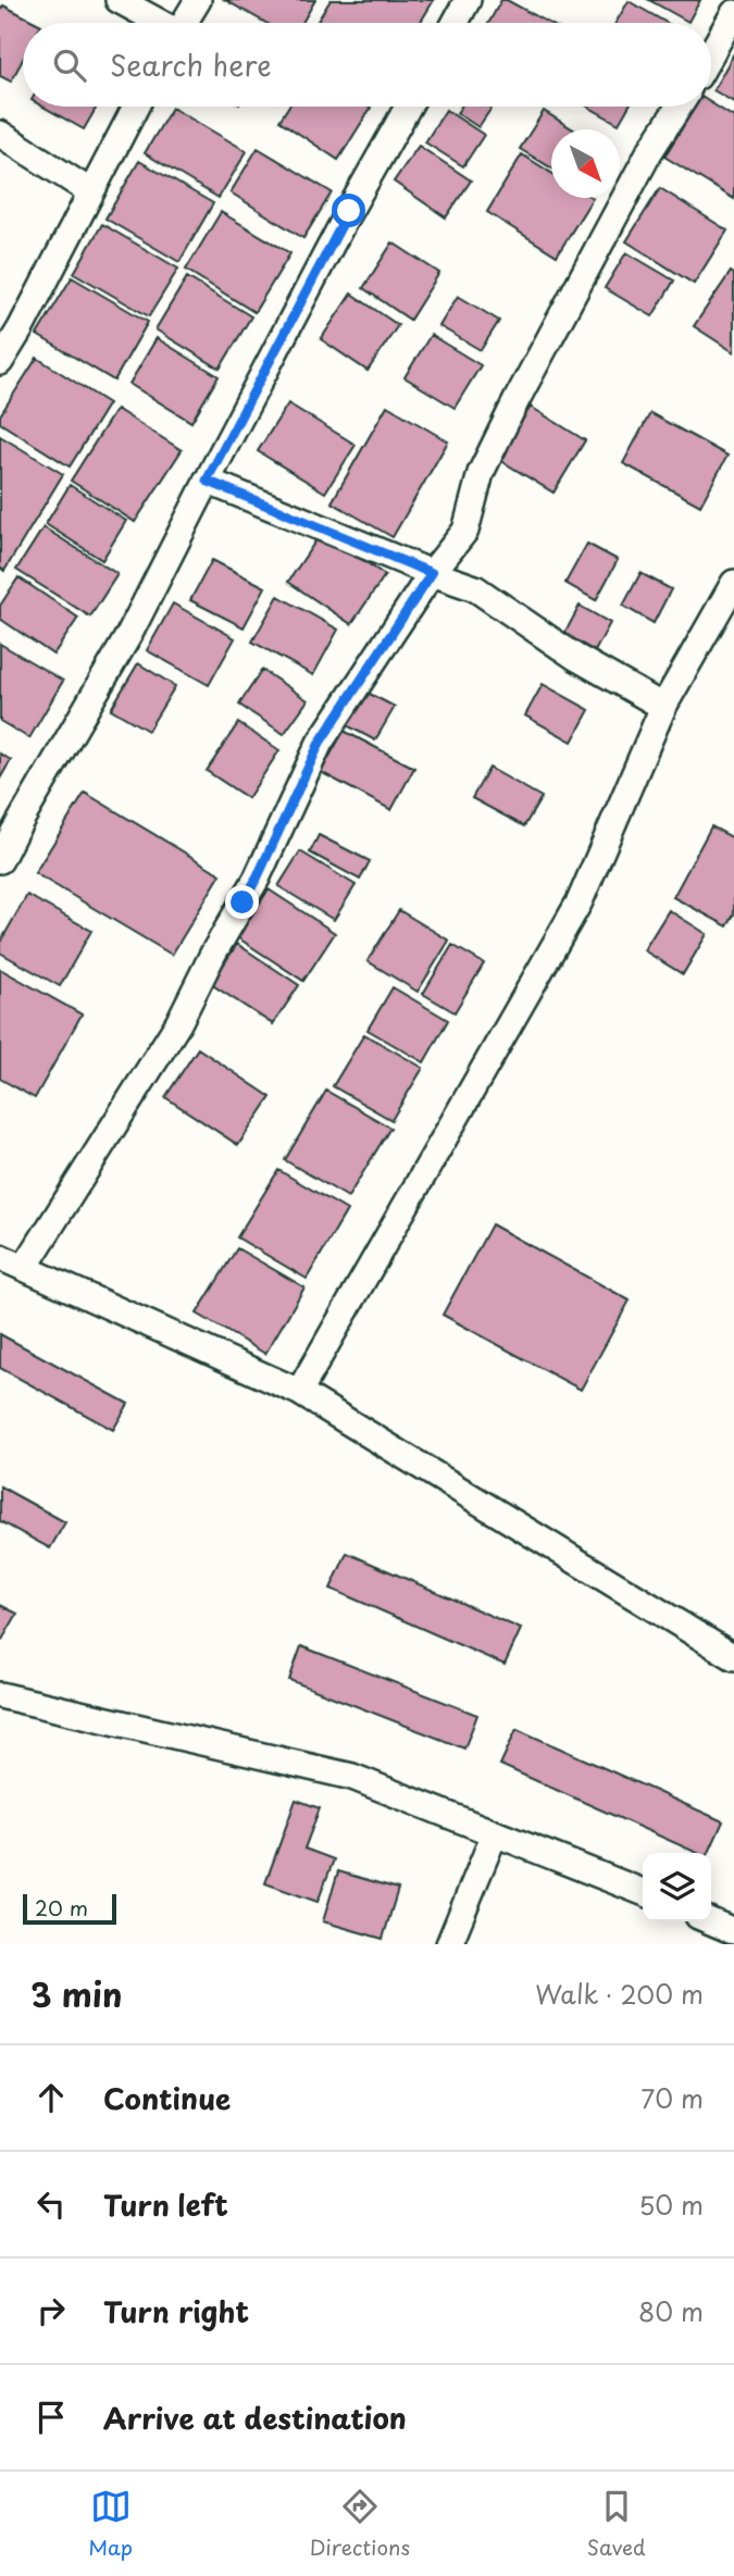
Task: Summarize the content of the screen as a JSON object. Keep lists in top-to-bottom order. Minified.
{"scale_bar":"20 m","north":"bottom right","page":{"search":"Search here","scale":"20 m","heading":["3 min","Walk · 200 m"],"list":[["Continue","70 m"],["Turn left","50 m"],["Turn right","80 m"],"Arrive at destination"],"nav":["Map","Directions","Saved"]}}
